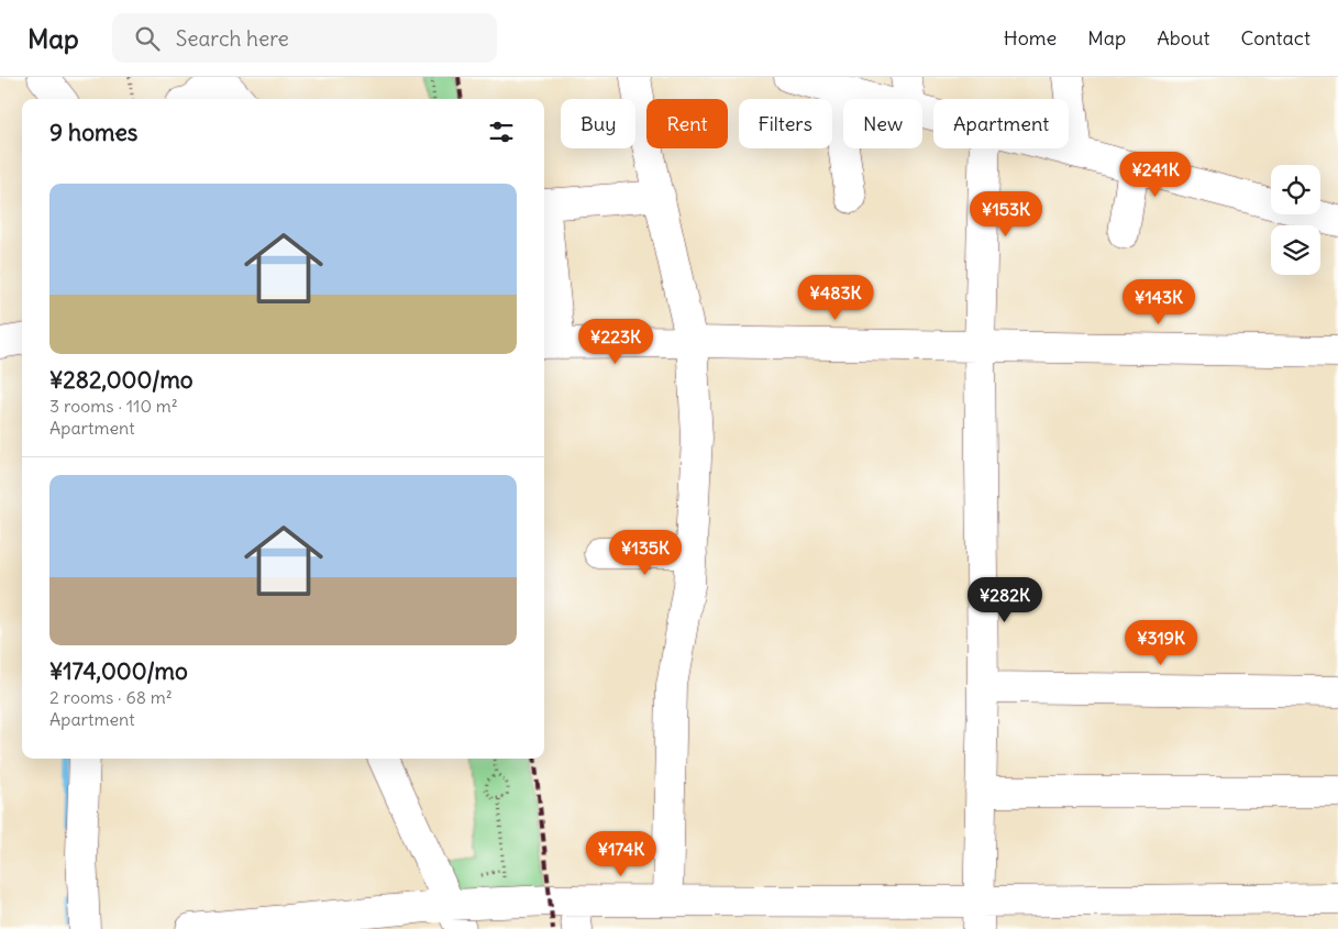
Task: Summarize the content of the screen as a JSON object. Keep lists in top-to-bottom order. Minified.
{"page":{"header":"Map","search":"Search here","nav":["Home","Map","About","Contact"],"chip":["Buy","Rent","Filters","New","Apartment"],"heading":"9 homes","price":["¥241K","¥153K","¥483K","¥143K","¥223K","¥135K","¥282K","¥319K","¥174K"],"list":[{"name":"¥282,000/mo","note":"3 rooms · 110 m² · Apartment"},{"name":"¥174,000/mo","note":"2 rooms · 68 m² · Apartment"}]}}
